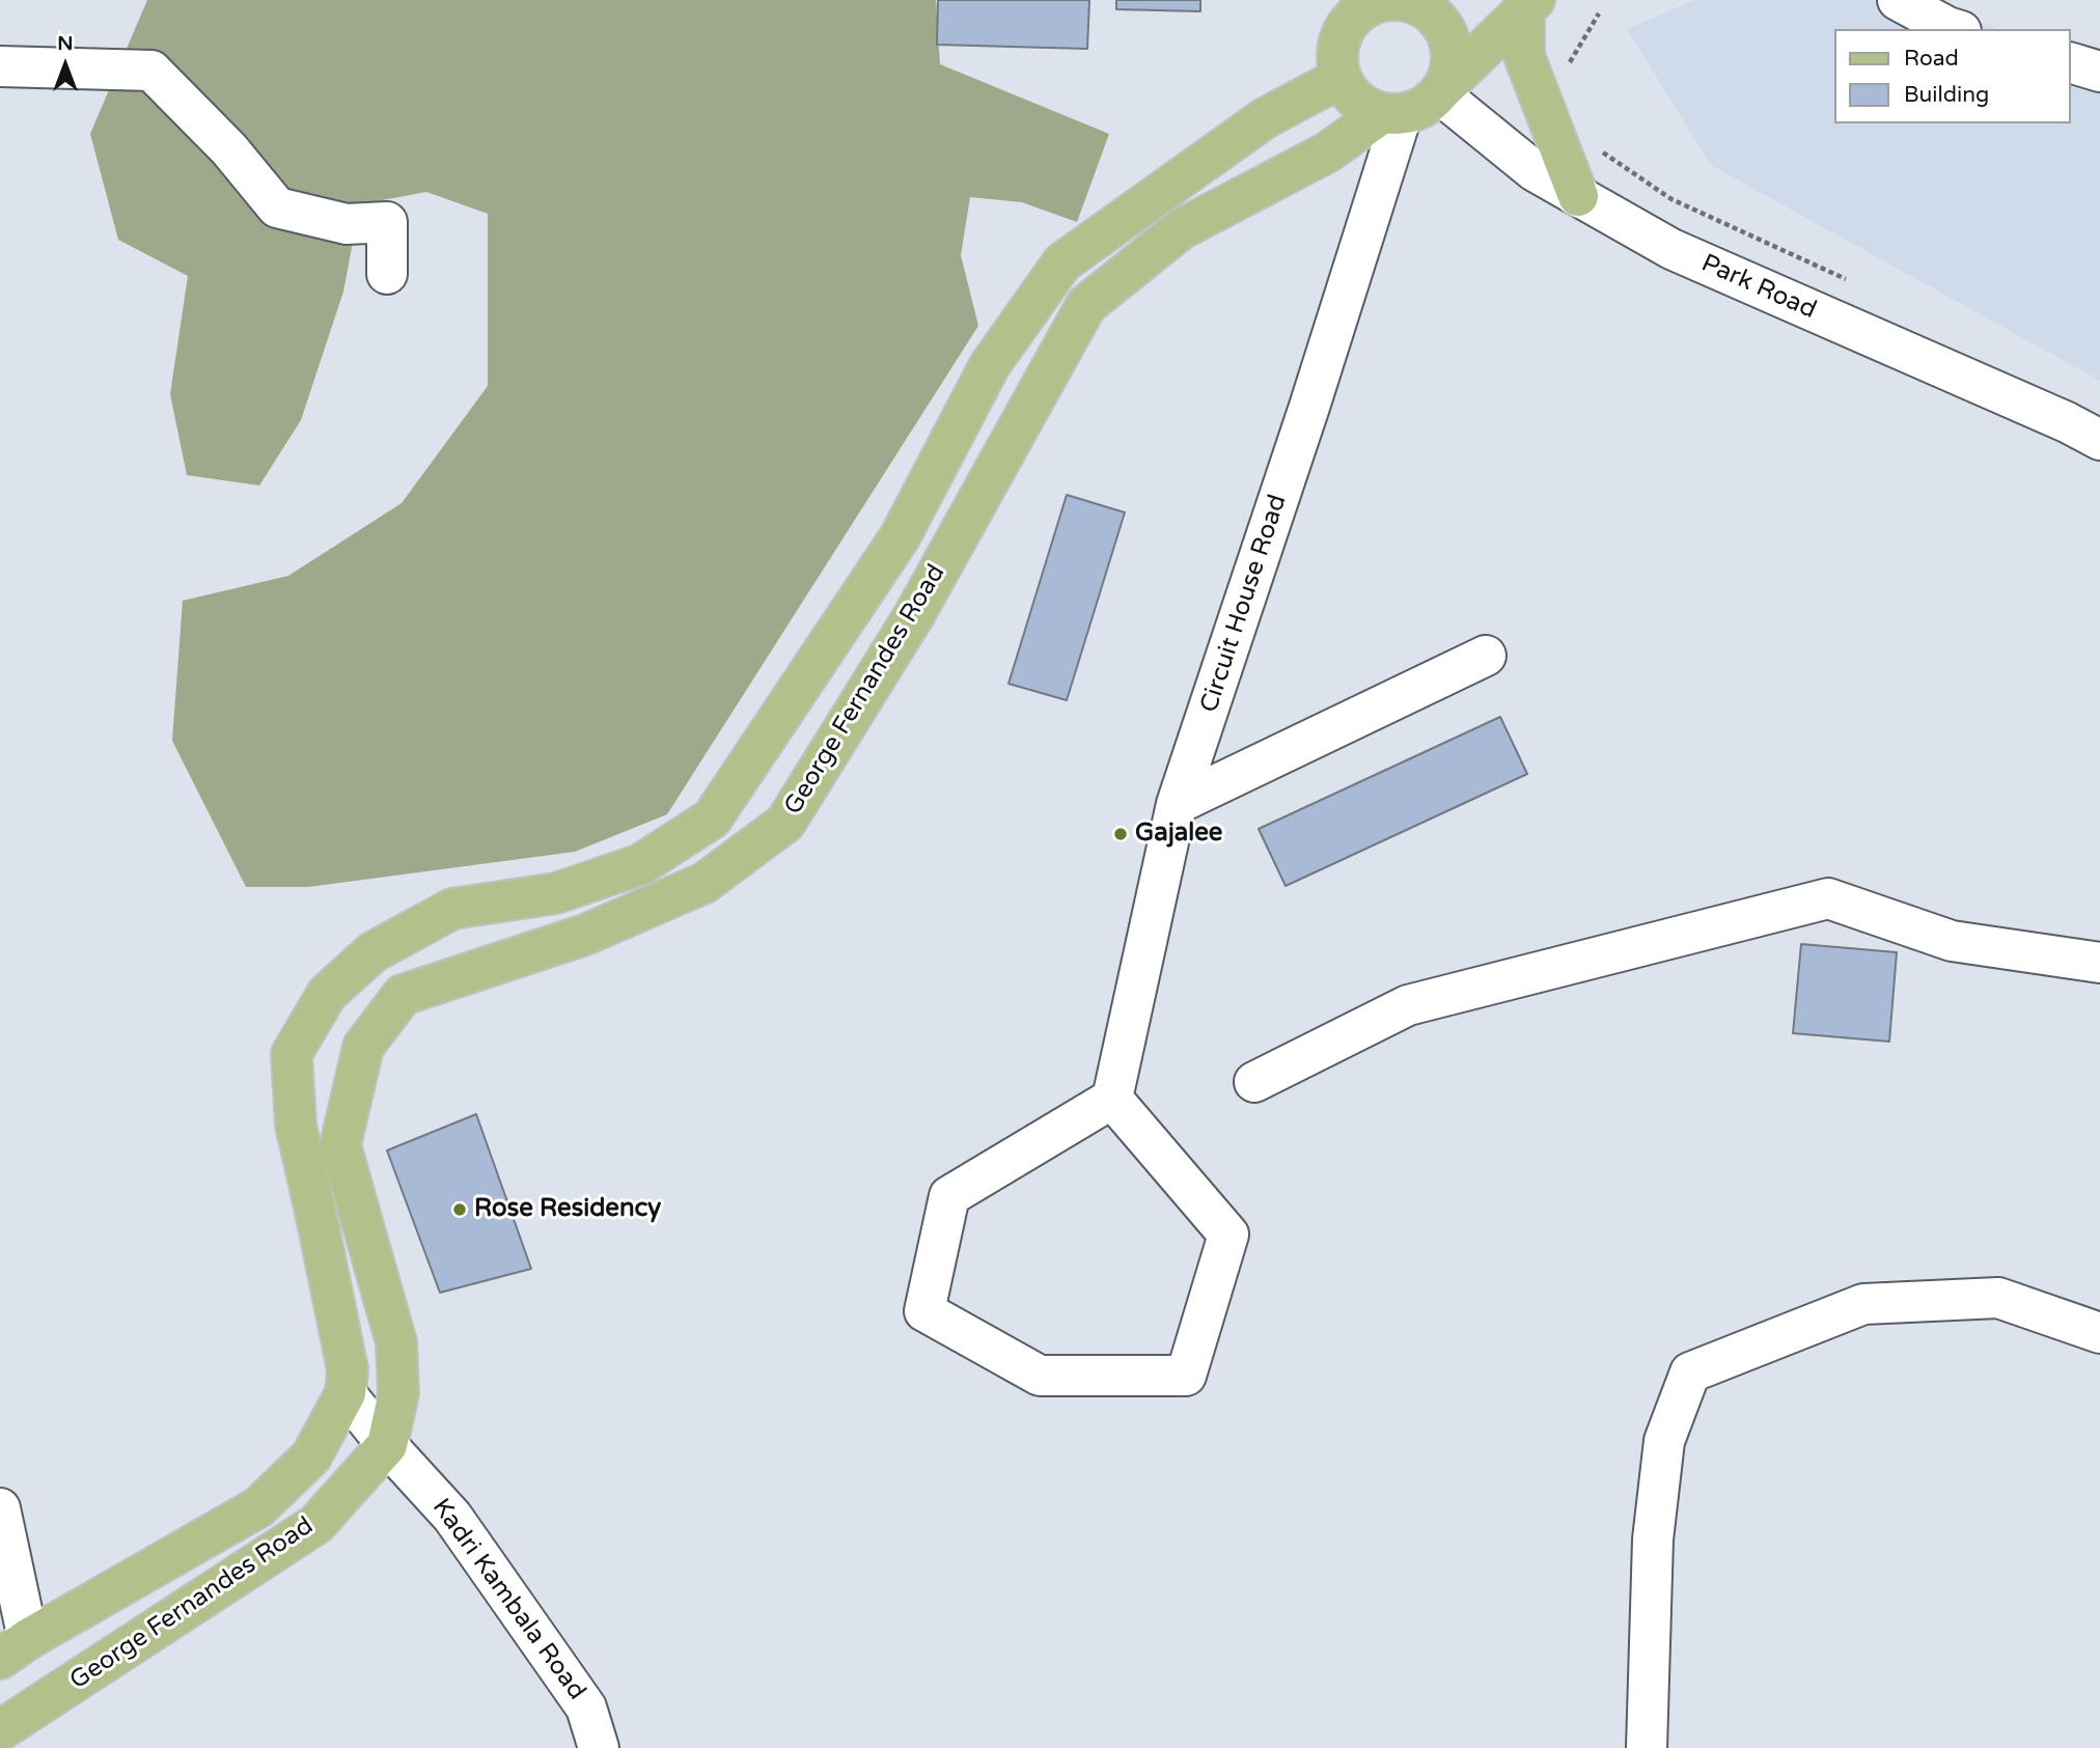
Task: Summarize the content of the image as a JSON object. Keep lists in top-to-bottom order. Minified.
{"streets":{"main road":["George Fernandes Road"],"street":["Park Road","Circuit House Road","Kadri Kambala Road"]},"crossings":[["Park Road","Circuit House Road"],["Park Road","George Fernandes Road"],["Circuit House Road","George Fernandes Road"],["George Fernandes Road","Kadri Kambala Road"]],"places":["Gajalee","Rose Residency"],"legend":["Road","Building"],"north":"top"}
